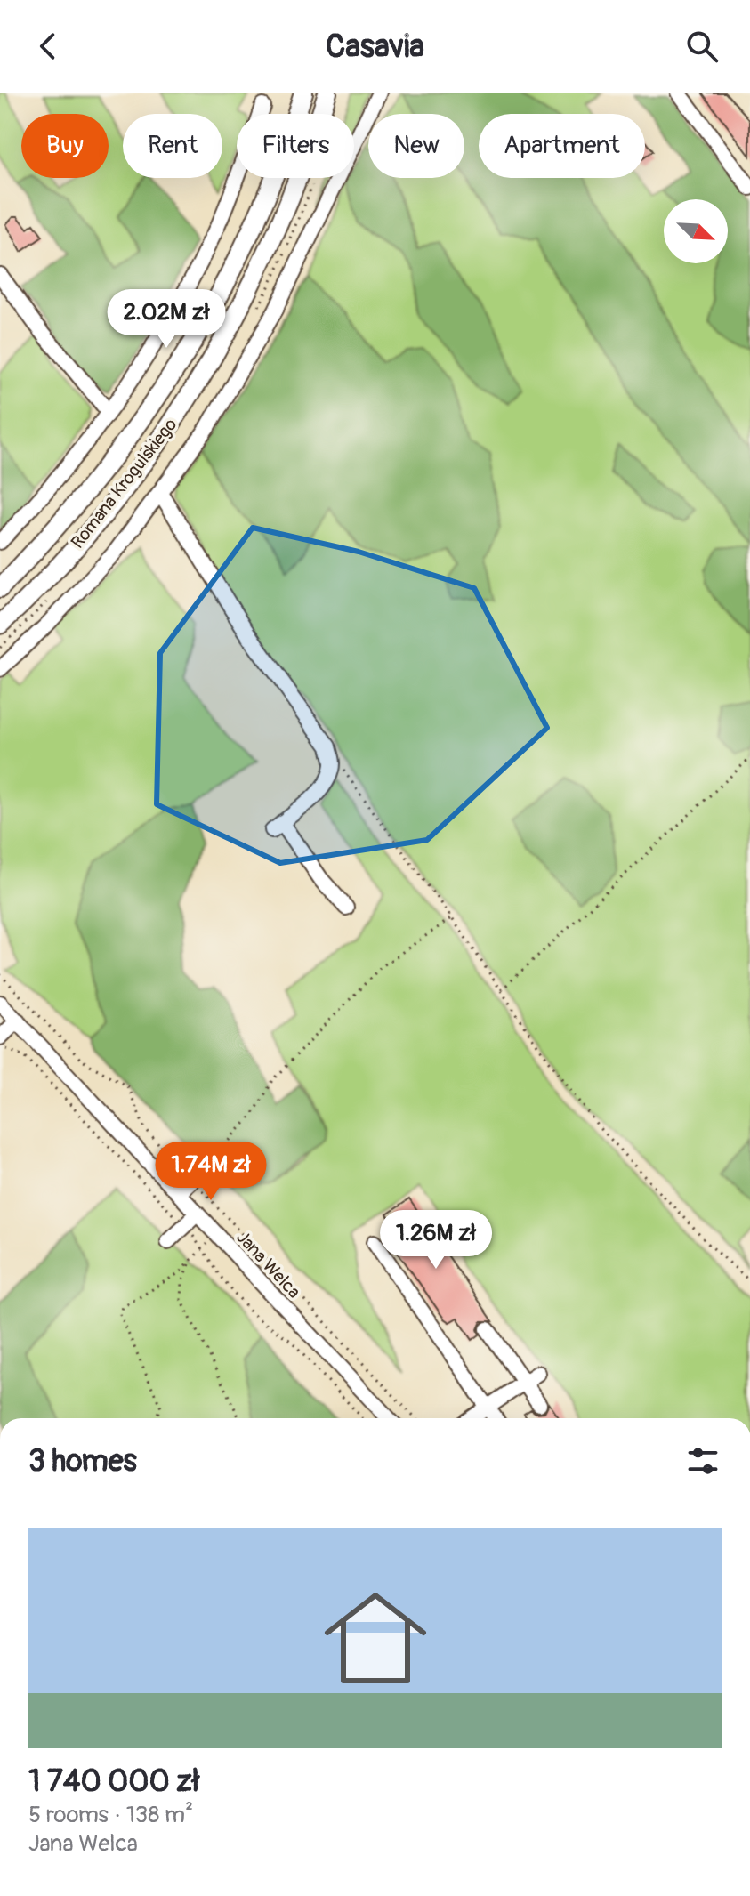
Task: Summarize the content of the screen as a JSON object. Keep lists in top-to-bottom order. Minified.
{"streets":{"main road":["Romana Krogulskiego"],"street":["Jana Welca"]},"north":"bottom right","page":{"header":"Casavia","chip":["Buy","Rent","Filters","New","Apartment"],"price":["2.02M zł","1.74M zł","1.26M zł"],"heading":"3 homes","list":[{"name":"1 740 000 zł","note":"5 rooms · 138 m² · Jana Welca"}]}}
